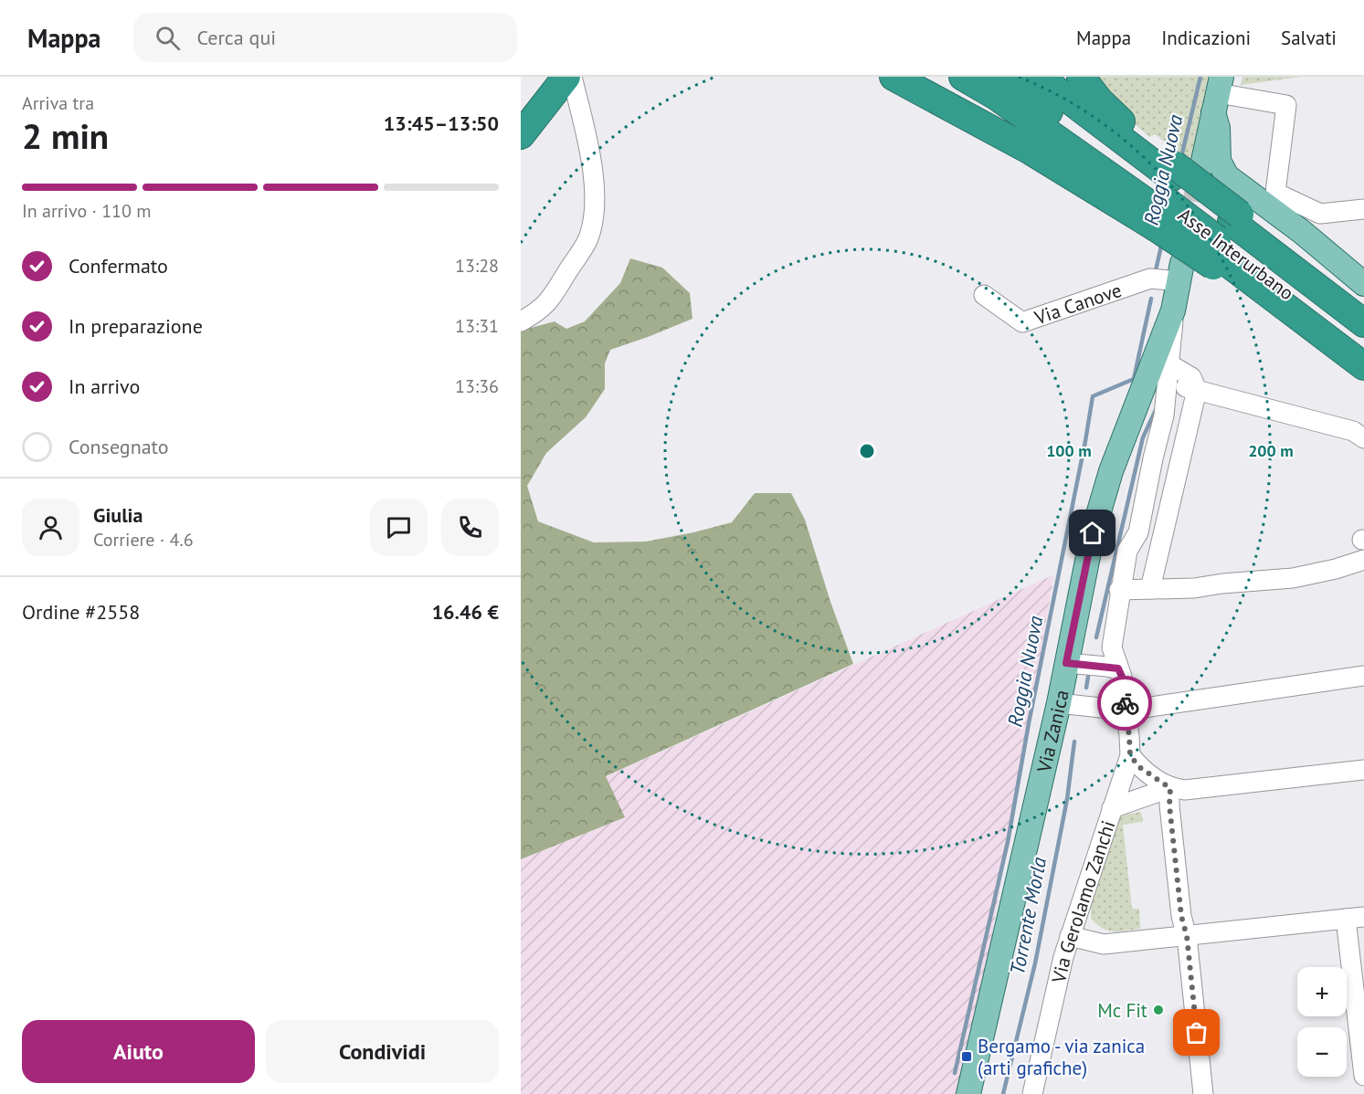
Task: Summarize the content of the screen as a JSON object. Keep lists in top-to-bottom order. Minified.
{"streets":{"highway":["Asse Interurbano"],"main road":["Via Zanica"],"street":["Via Canove","Via Gerolamo Zanchi"]},"crossings":[["Via Canove","Via Zanica"],["Via Zanica","Via Gerolamo Zanchi"]],"water":["Roggia Nuova","Torrente Morla"],"places":{"other":["Mc Fit"],"transit":["Bergamo - via zanica (arti grafiche)"]},"page":{"header":"Mappa","search":"Cerca qui","nav":["Mappa","Indicazioni","Salvati"],"heading":["2 min","Arriva tra","13:45–13:50"],"panel":["Giulia","Corriere · 4.6","Ordine #2558","16.46 €"],"bar":"In arrivo · 110 m","list":[["Confermato","13:28"],["In preparazione","13:31"],["In arrivo","13:36"],"Consegnato"],"map_buttons":["+","−"],"buttons":["Aiuto","Condividi"]},"rings":["100 m","200 m"]}
